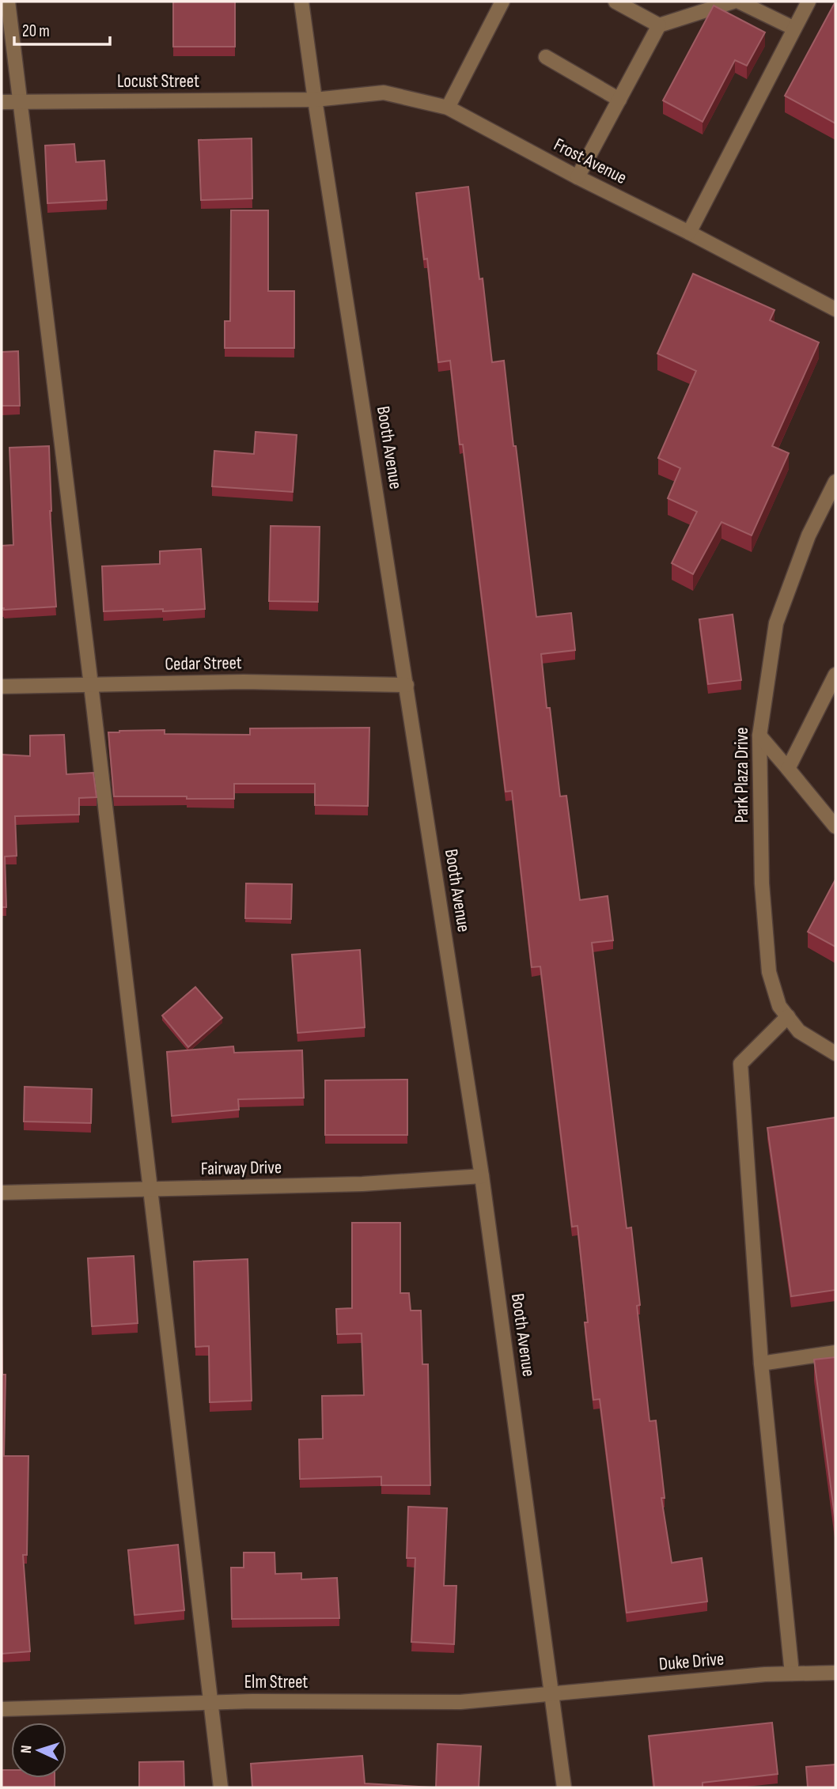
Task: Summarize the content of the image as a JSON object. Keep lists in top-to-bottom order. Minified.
{"streets":{"street":["Locust Street","Frost Avenue","Booth Avenue","Cedar Street","Park Plaza Drive","Fairway Drive","Duke Drive","Elm Street"]},"crossings":[["Locust Street","Frost Avenue"],["Locust Street","Booth Avenue"],["Frost Avenue","Booth Avenue"],["Booth Avenue","Cedar Street"],["Booth Avenue","Fairway Drive"],["Booth Avenue","Duke Drive"],["Booth Avenue","Elm Street"],["Duke Drive","Elm Street"]],"scale_bar":"20 m","north":"left"}
